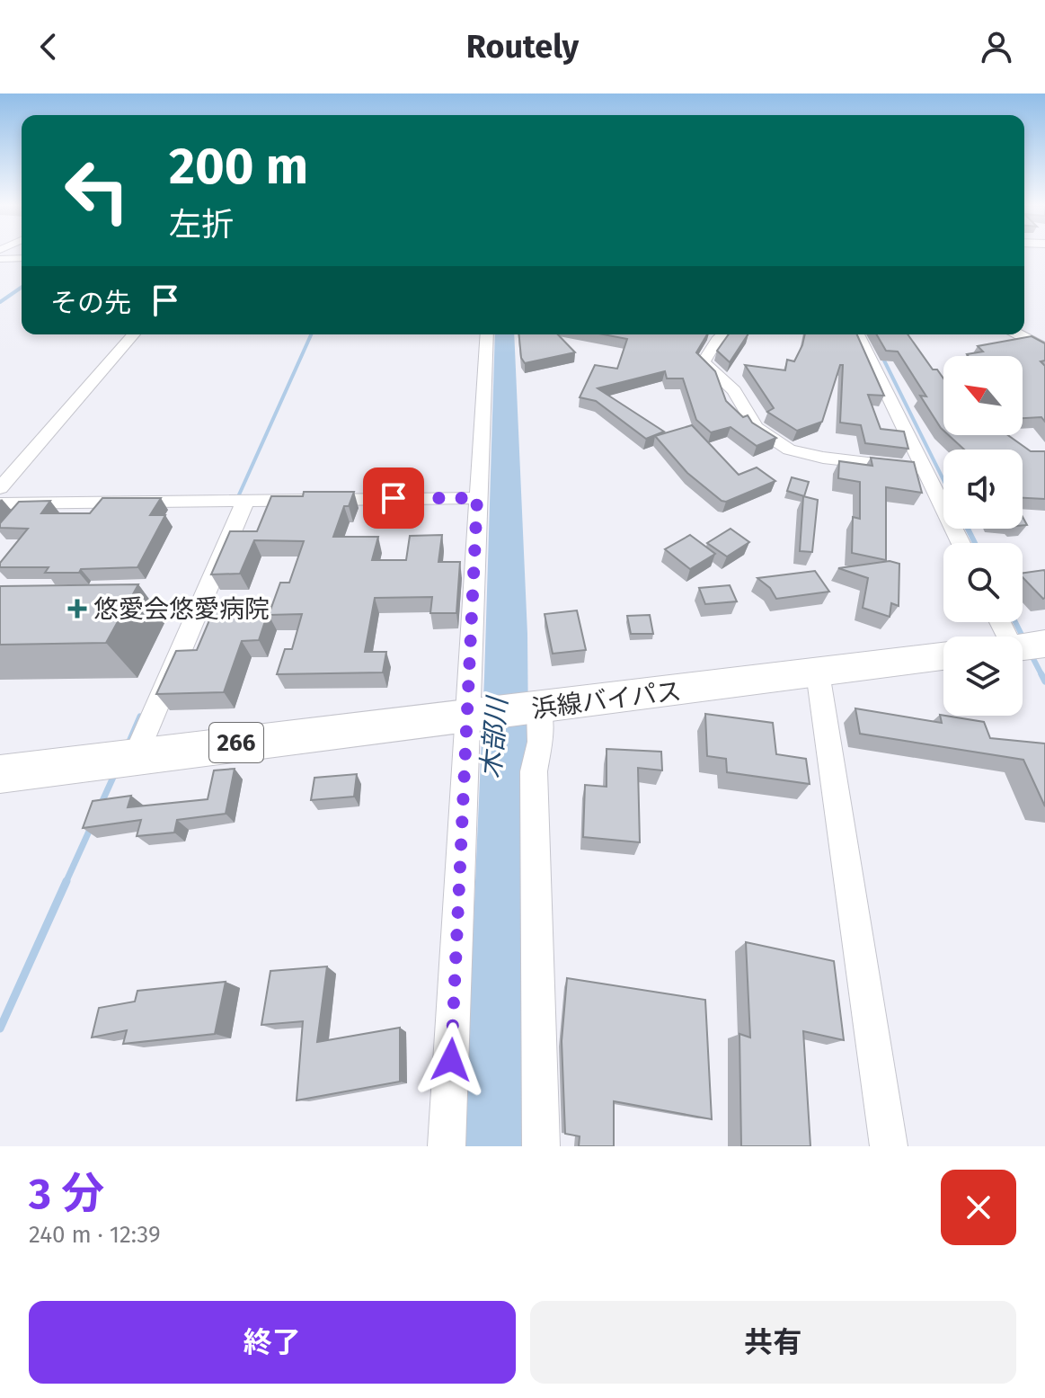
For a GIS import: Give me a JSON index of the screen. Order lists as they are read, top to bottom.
{
  "streets": {
    "highway": ["浜線バイパス", "266"]
  },
  "water": ["木部川"],
  "places": {
    "health": ["悠愛会悠愛病院"]
  },
  "north": "top left",
  "page": {
    "header": "Routely",
    "turn": ["200 m", "左折"],
    "then": "その先",
    "heading": ["3 分", "240 m · 12:39"],
    "buttons": ["終了", "共有"]
  }
}
